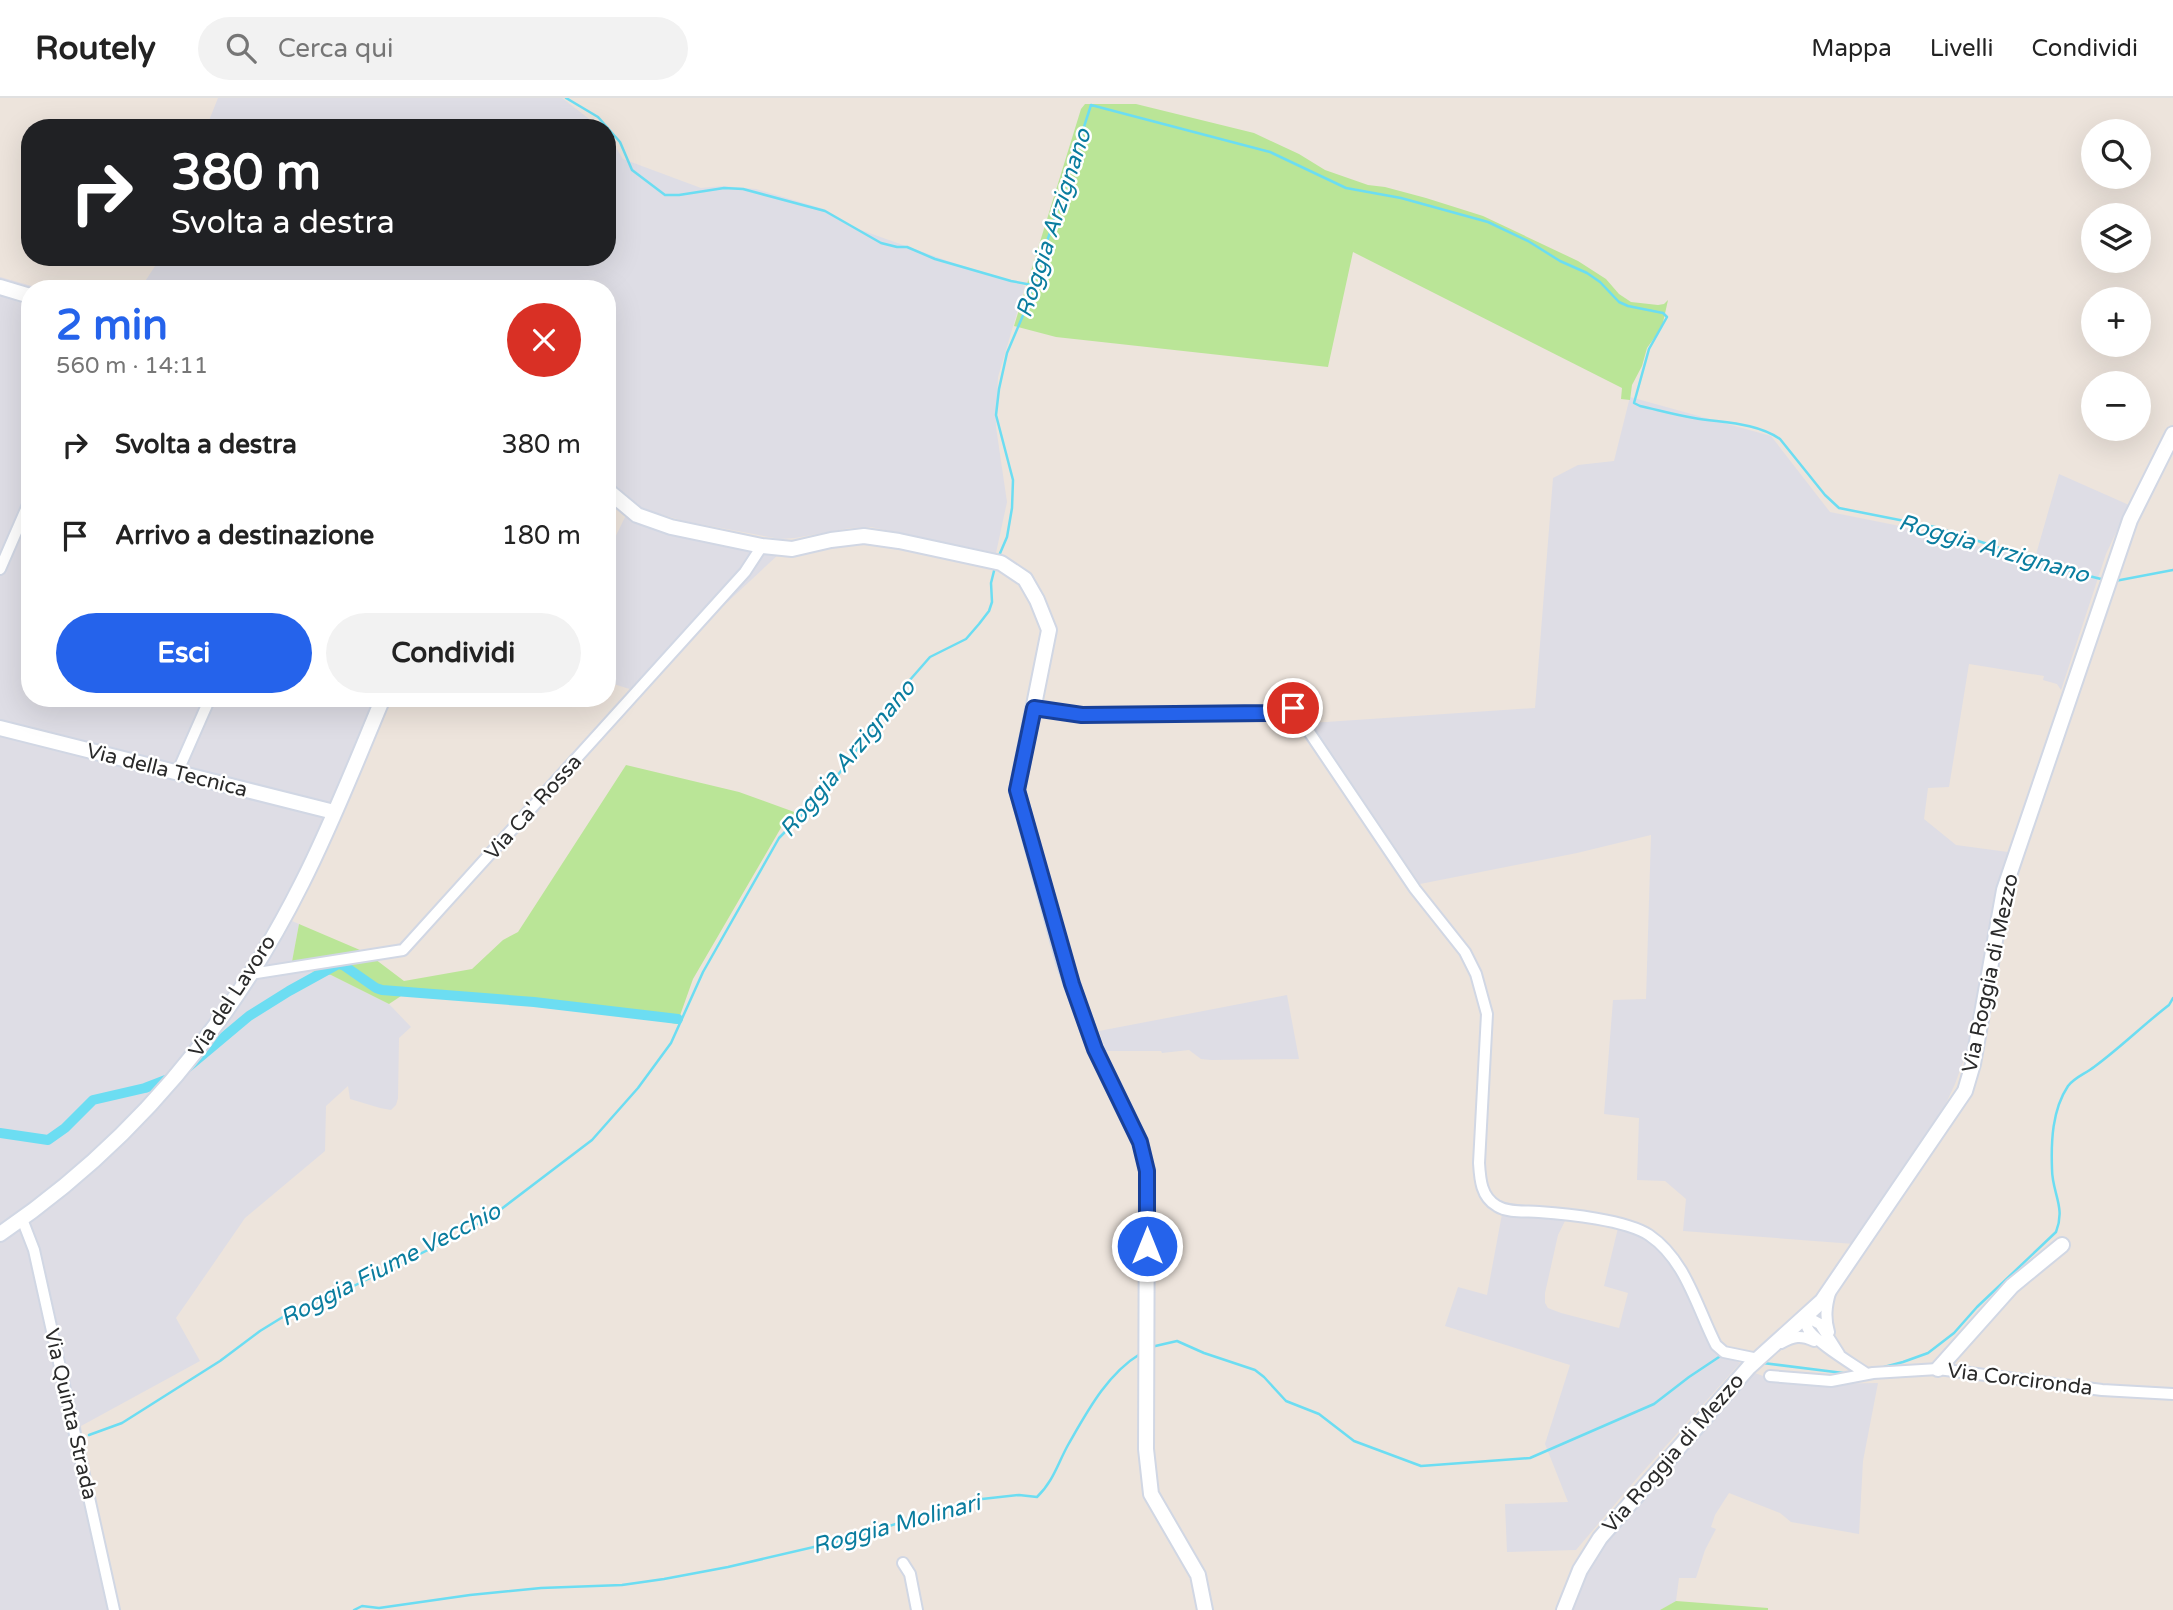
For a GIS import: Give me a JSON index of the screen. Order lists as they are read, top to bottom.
{
  "streets": {
    "street": [
      "Via della Tecnica",
      "Via Ca' Rossa",
      "Via Roggia di Mezzo",
      "Via del Lavoro",
      "Via Corcironda",
      "Via Quinta Strada"
    ]
  },
  "crossings": [
    ["Via della Tecnica", "Via del Lavoro"],
    ["Via Ca' Rossa", "Via del Lavoro"],
    ["Via del Lavoro", "Via Quinta Strada"]
  ],
  "water": ["Roggia Arzignano", "Roggia Fiume Vecchio", "Roggia Molinari"],
  "page": {
    "header": "Routely",
    "search": "Cerca qui",
    "nav": ["Mappa", "Livelli", "Condividi"],
    "map_buttons": ["+", "−"],
    "turn": ["380 m", "Svolta a destra"],
    "heading": ["2 min", "560 m · 14:11"],
    "list": [
      {
        "name": "Svolta a destra",
        "value": "380 m"
      },
      {
        "name": "Arrivo a destinazione",
        "value": "180 m"
      }
    ],
    "buttons": ["Esci", "Condividi"]
  }
}
